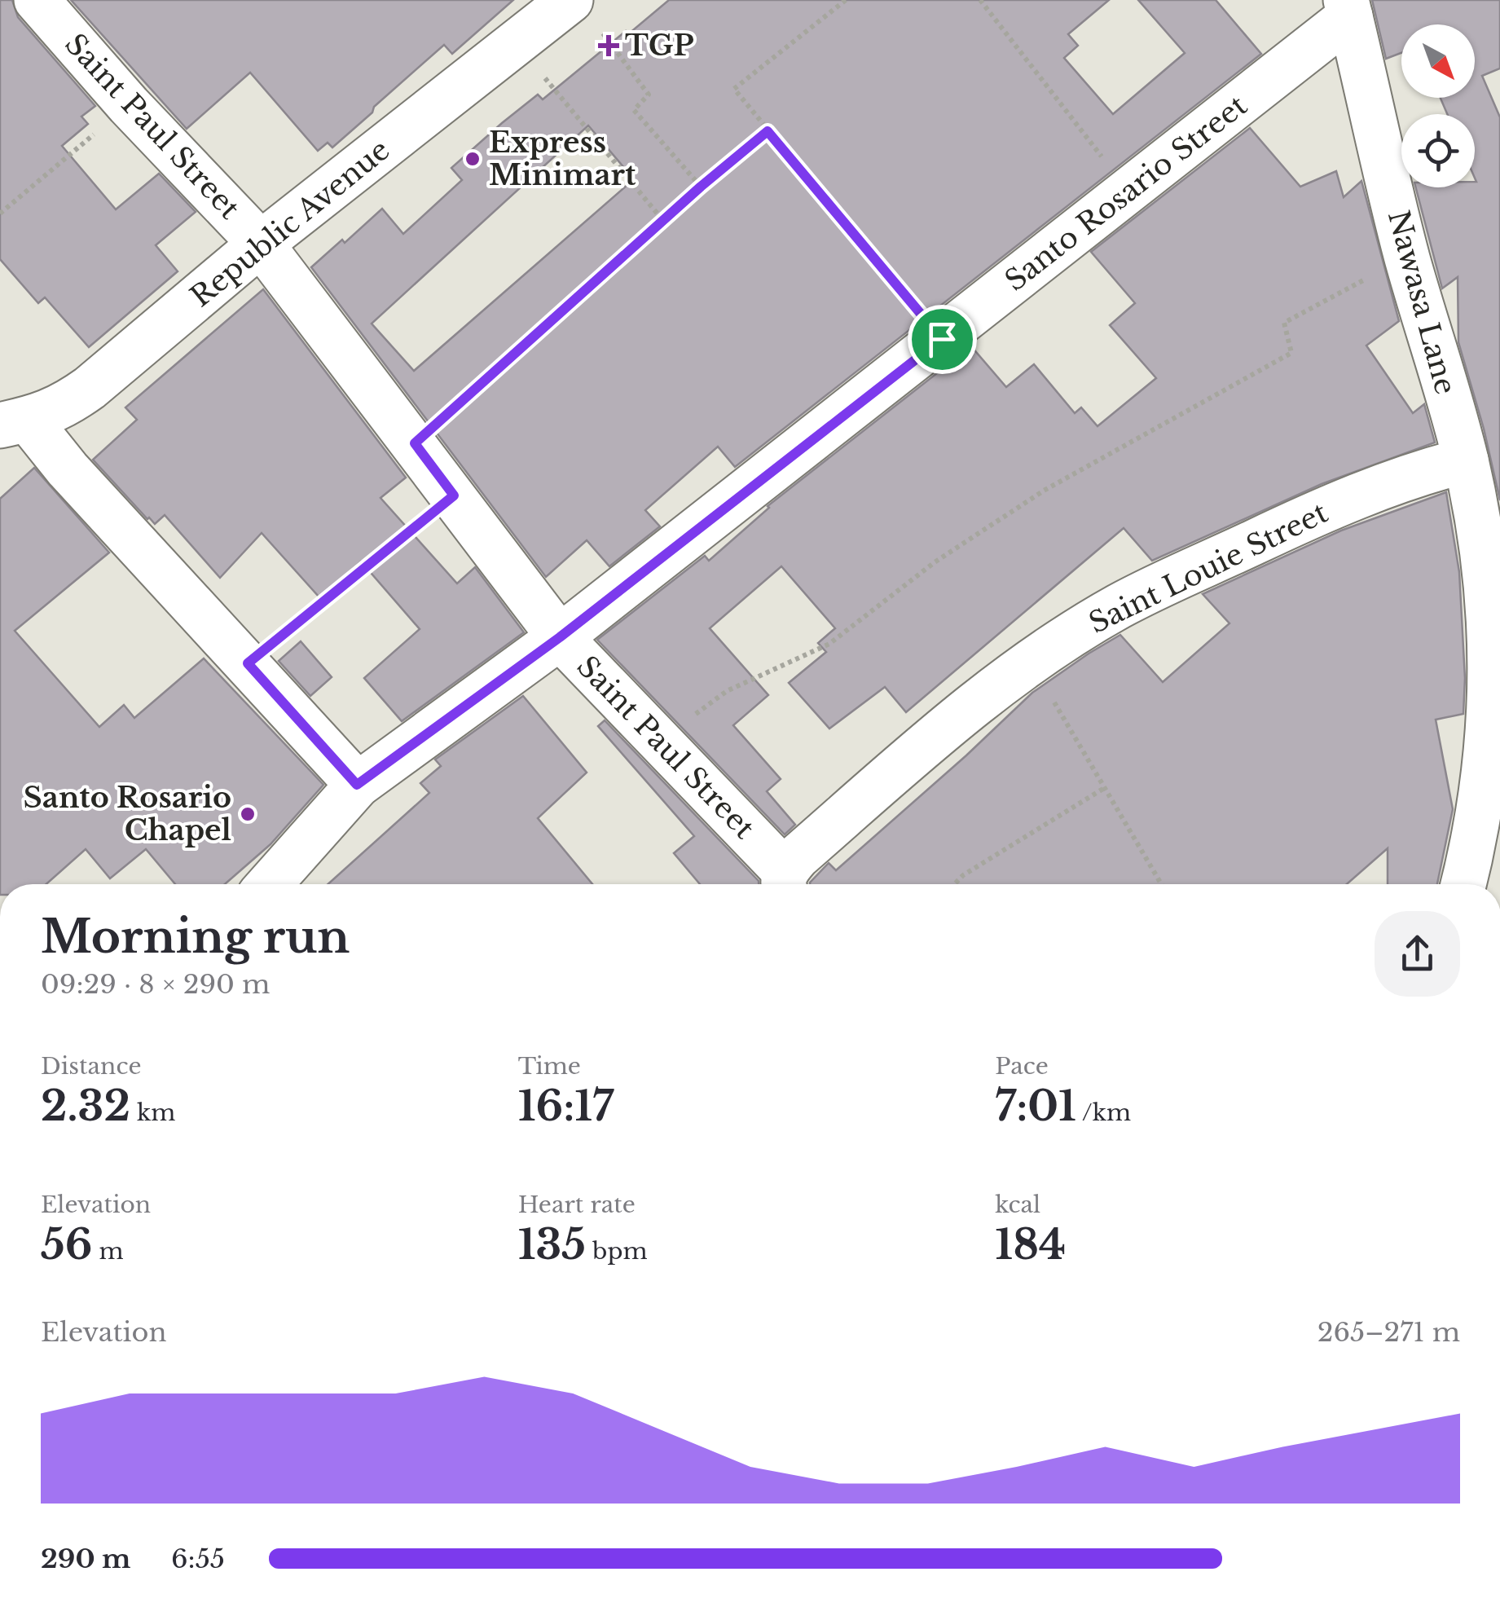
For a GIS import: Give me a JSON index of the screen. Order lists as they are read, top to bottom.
{
  "streets": {
    "street": [
      "Saint Paul Street",
      "Santo Rosario Street",
      "Republic Avenue",
      "Nawasa Lane",
      "Saint Louie Street"
    ]
  },
  "crossings": [
    ["Saint Paul Street", "Santo Rosario Street"],
    ["Saint Paul Street", "Republic Avenue"],
    ["Saint Paul Street", "Saint Louie Street"],
    ["Santo Rosario Street", "Nawasa Lane"],
    ["Nawasa Lane", "Saint Louie Street"]
  ],
  "places": {
    "health": ["TGP"],
    "other": ["Express Minimart", "Santo Rosario Chapel"]
  },
  "north": "bottom right",
  "page": {
    "heading": ["Morning run", "09:29 · 8 × 290 m"],
    "stats": [
      ["Distance", "2.32 km"],
      ["Time", "16:17"],
      ["Pace", "7:01 /km"],
      ["Elevation", "56 m"],
      ["Heart rate", "135 bpm"],
      ["kcal", "184"]
    ],
    "chart": ["Elevation", "265–271 m"],
    "list": [
      {
        "name": "290 m",
        "note": "6:55"
      }
    ]
  }
}
